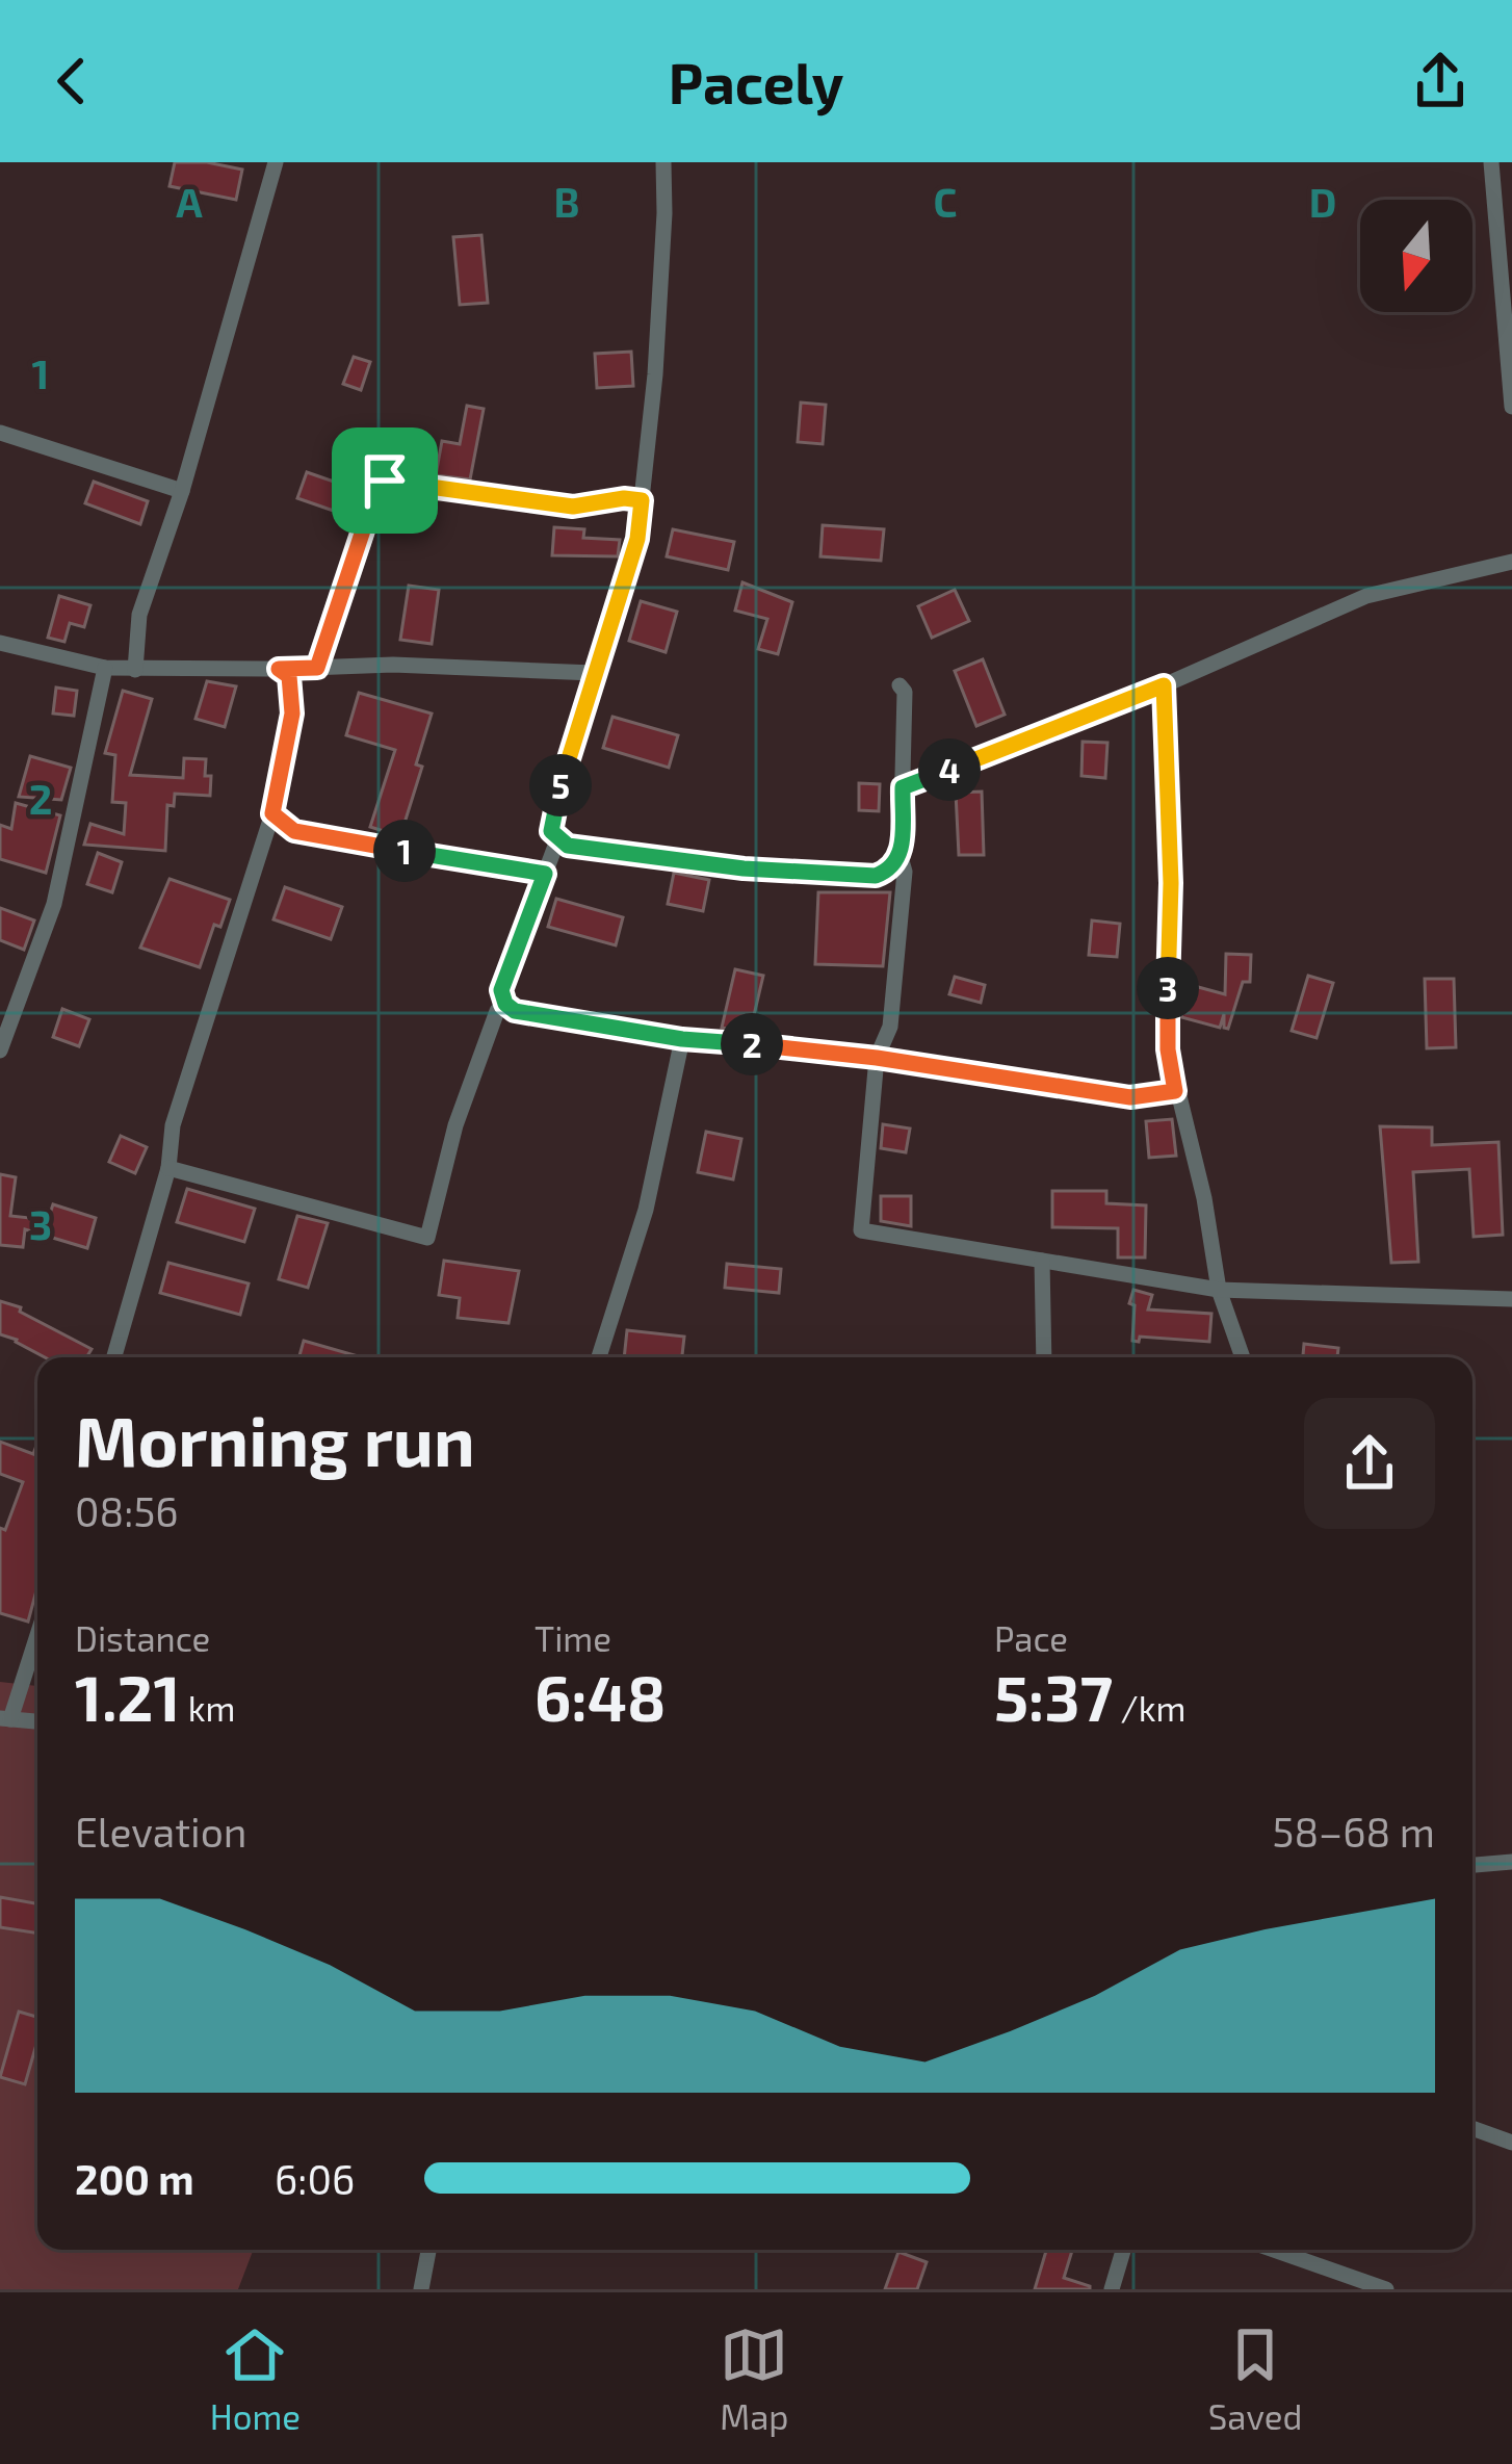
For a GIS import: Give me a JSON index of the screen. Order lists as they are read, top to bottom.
{
  "north": "bottom",
  "page": {
    "header": "Pacely",
    "pins": [
      "4",
      "5",
      "1",
      "3",
      "2"
    ],
    "heading": ["Morning run", "08:56"],
    "stats": [
      ["Distance", "1.21 km"],
      ["Time", "6:48"],
      ["Pace", "5:37 /km"]
    ],
    "chart": ["Elevation", "58–68 m"],
    "list": [
      {
        "name": "200 m",
        "note": "6:06"
      }
    ],
    "tabs": ["Home", "Map", "Saved"]
  },
  "grid": {
    "columns": [
      "A",
      "B",
      "C",
      "D"
    ],
    "rows": ["1", "2", "3"]
  }
}
